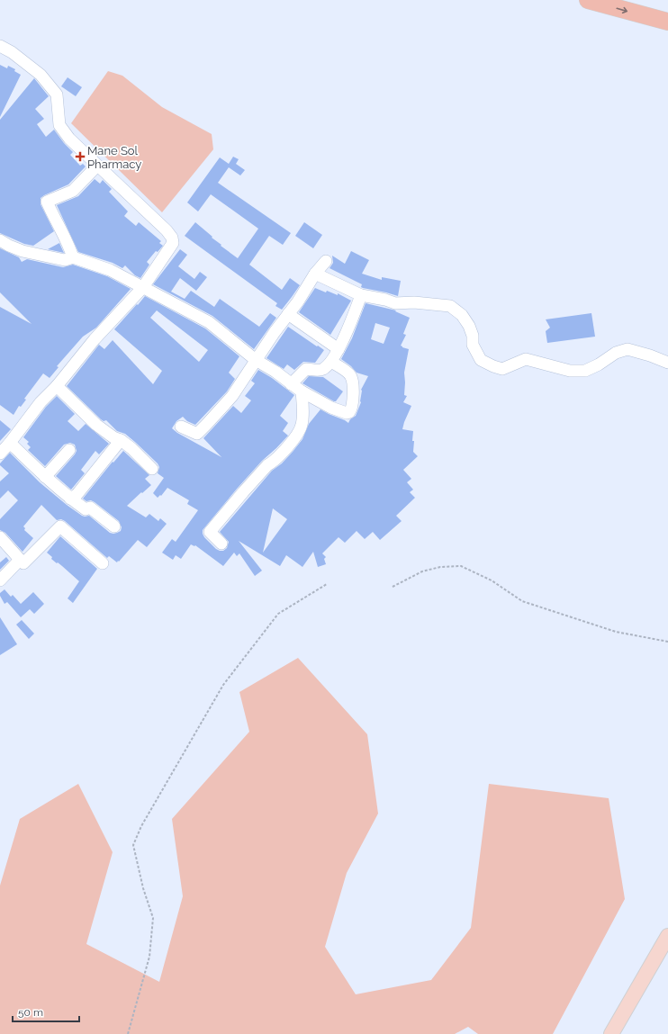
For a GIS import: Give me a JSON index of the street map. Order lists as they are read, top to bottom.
{
  "places": {
    "health": ["Mane Sol Pharmacy"]
  },
  "scale_bar": "50 m"
}
